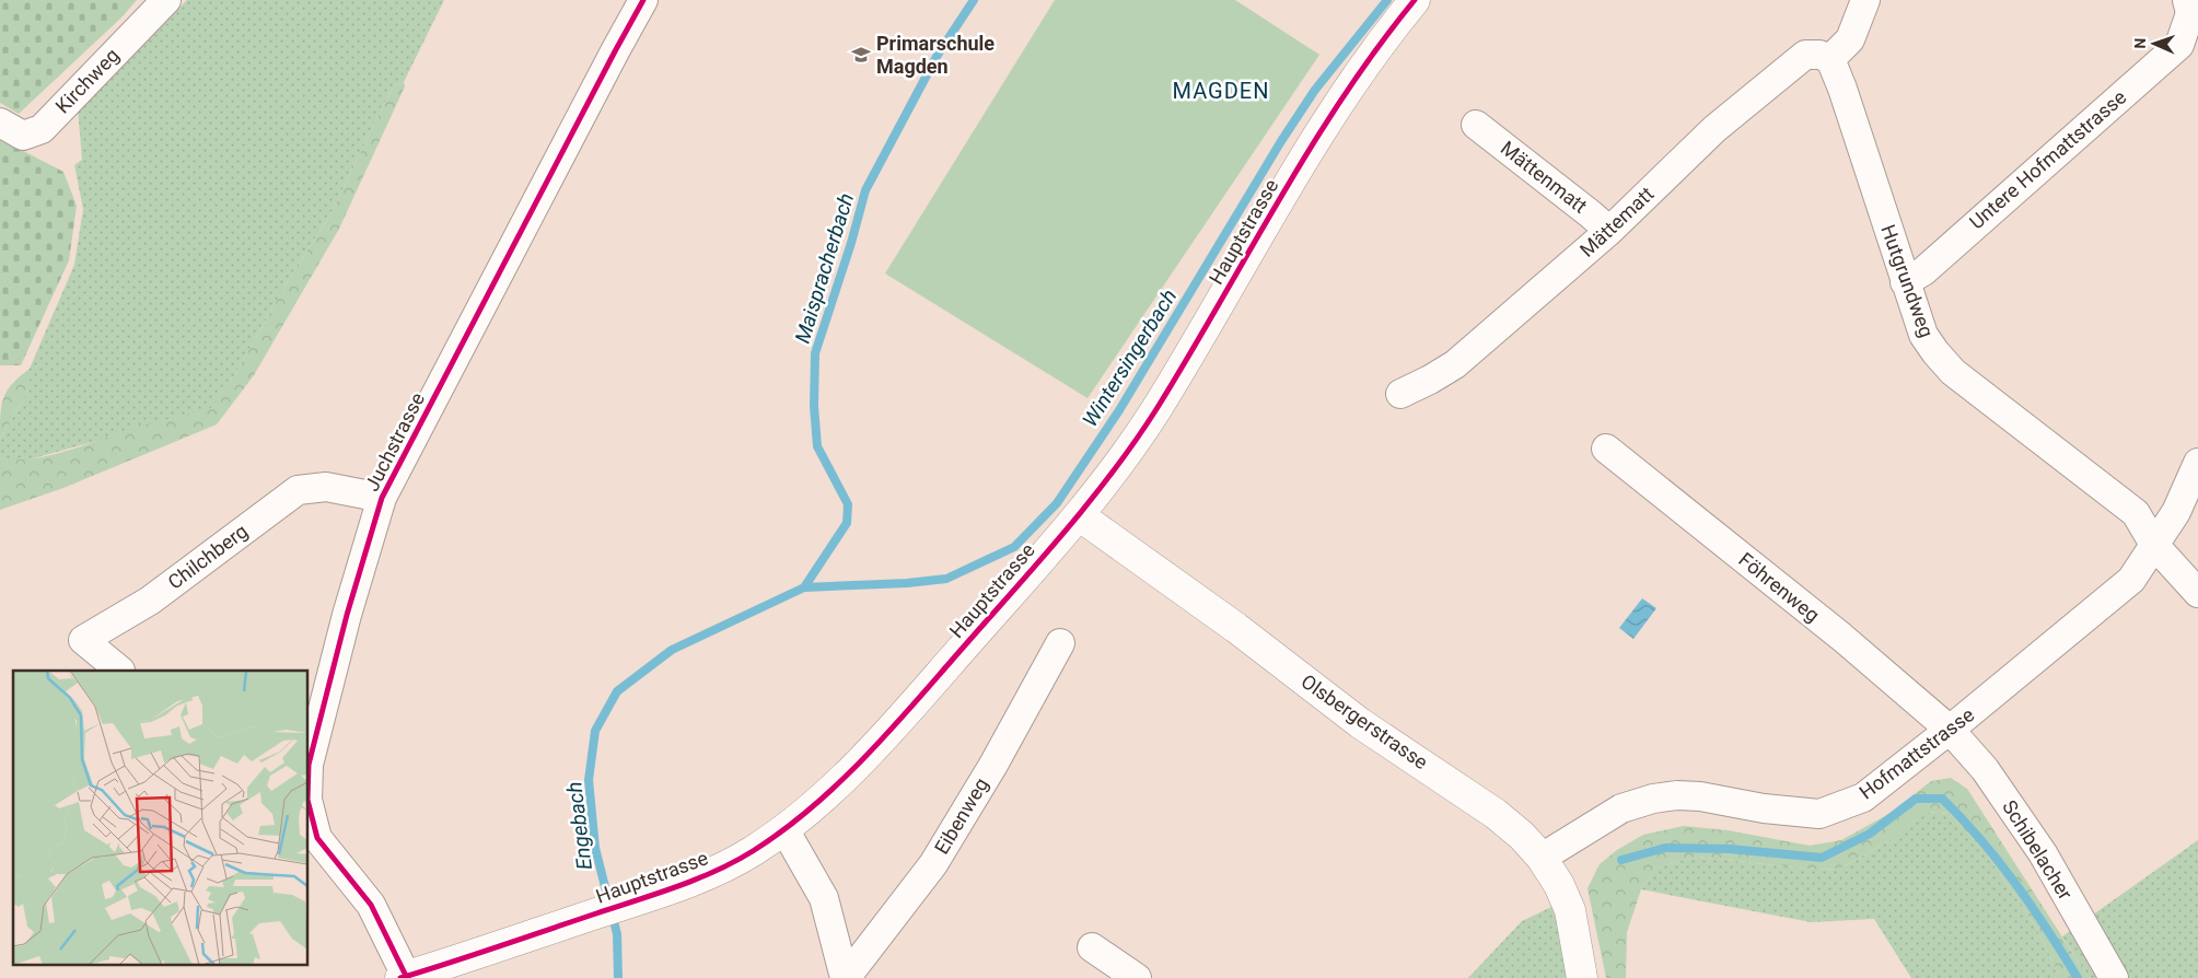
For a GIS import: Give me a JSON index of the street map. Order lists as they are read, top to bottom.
{
  "streets": {
    "main road": ["Hauptstrasse", "Olsbergerstrasse"],
    "street": [
      "Kirchweg",
      "Untere Hofmattstrasse",
      "Mättenmatt",
      "Mättematt",
      "Hutgrundweg",
      "Juchstrasse",
      "Chilchberg",
      "Föhrenweg",
      "Hofmattstrasse",
      "Eibenweg",
      "Schibelacher"
    ]
  },
  "crossings": [
    ["Untere Hofmattstrasse", "Hutgrundweg"],
    ["Mättenmatt", "Mättematt"],
    ["Mättematt", "Hutgrundweg"],
    ["Hauptstrasse", "Juchstrasse"],
    ["Hauptstrasse", "Olsbergerstrasse"],
    ["Hutgrundweg", "Hofmattstrasse"],
    ["Juchstrasse", "Chilchberg"],
    ["Föhrenweg", "Hofmattstrasse"],
    ["Föhrenweg", "Schibelacher"],
    ["Olsbergerstrasse", "Hofmattstrasse"],
    ["Hofmattstrasse", "Schibelacher"]
  ],
  "districts": ["MAGDEN"],
  "water": ["Maispracherbach", "Wintersingerbach", "Engebach"],
  "places": {
    "school or university": ["Primarschule Magden"]
  },
  "north": "left"
}
